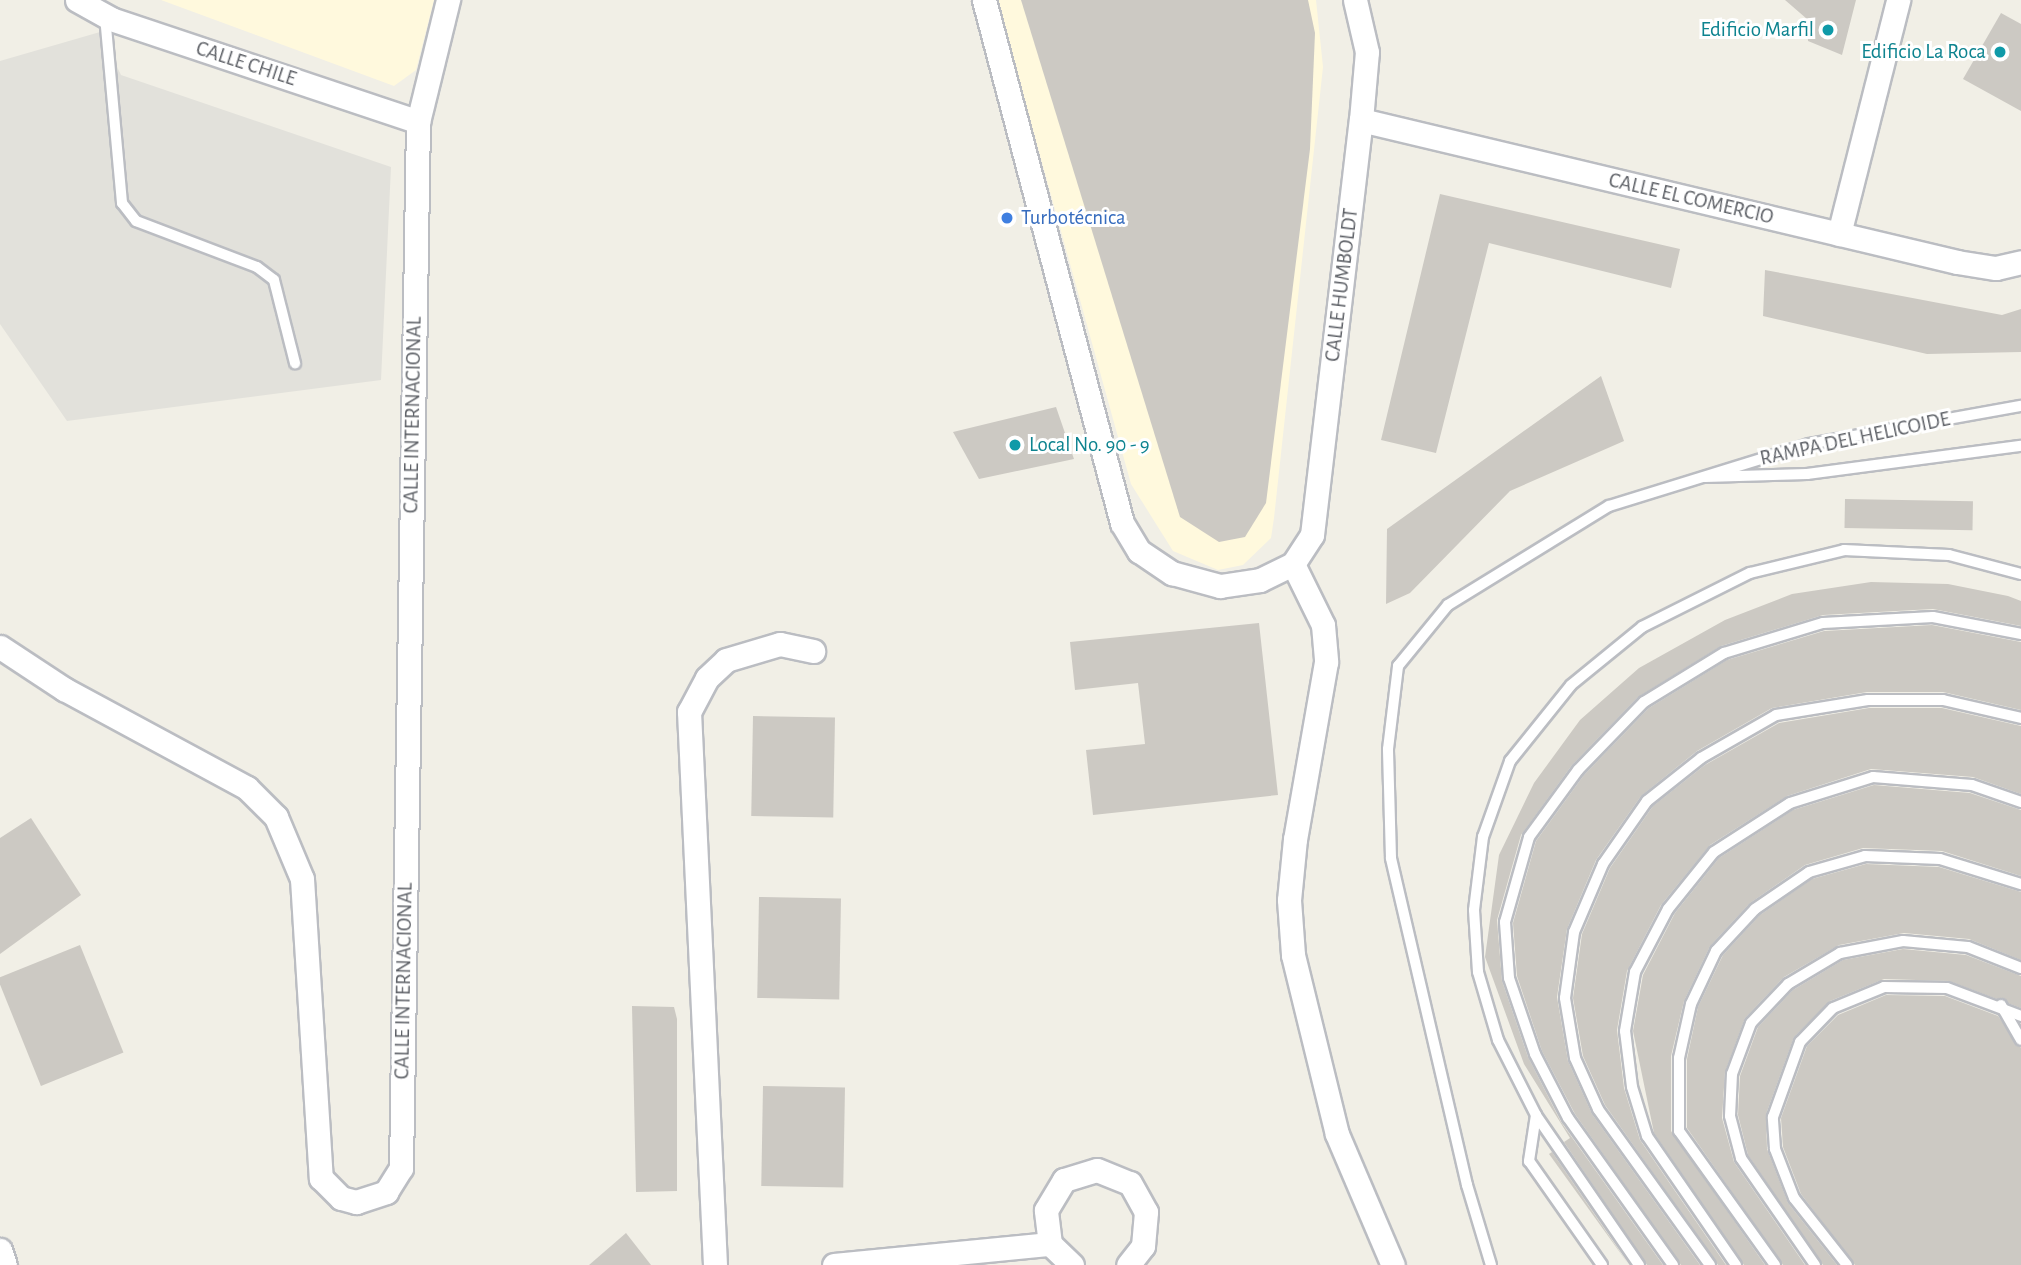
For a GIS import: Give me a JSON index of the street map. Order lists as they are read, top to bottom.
{
  "streets": {
    "street": [
      "CALLE CHILE",
      "CALLE EL COMERCIO",
      "CALLE HUMBOLDT",
      "CALLE INTERNACIONAL"
    ],
    "lane": ["RAMPA DEL HELICOIDE"]
  },
  "crossings": [
    ["CALLE CHILE", "CALLE INTERNACIONAL"],
    ["CALLE EL COMERCIO", "CALLE HUMBOLDT"]
  ],
  "places": [
    "Edificio Marfil",
    "Edificio La Roca",
    "Turbotécnica",
    "Local No. 90 - 9"
  ]
}
